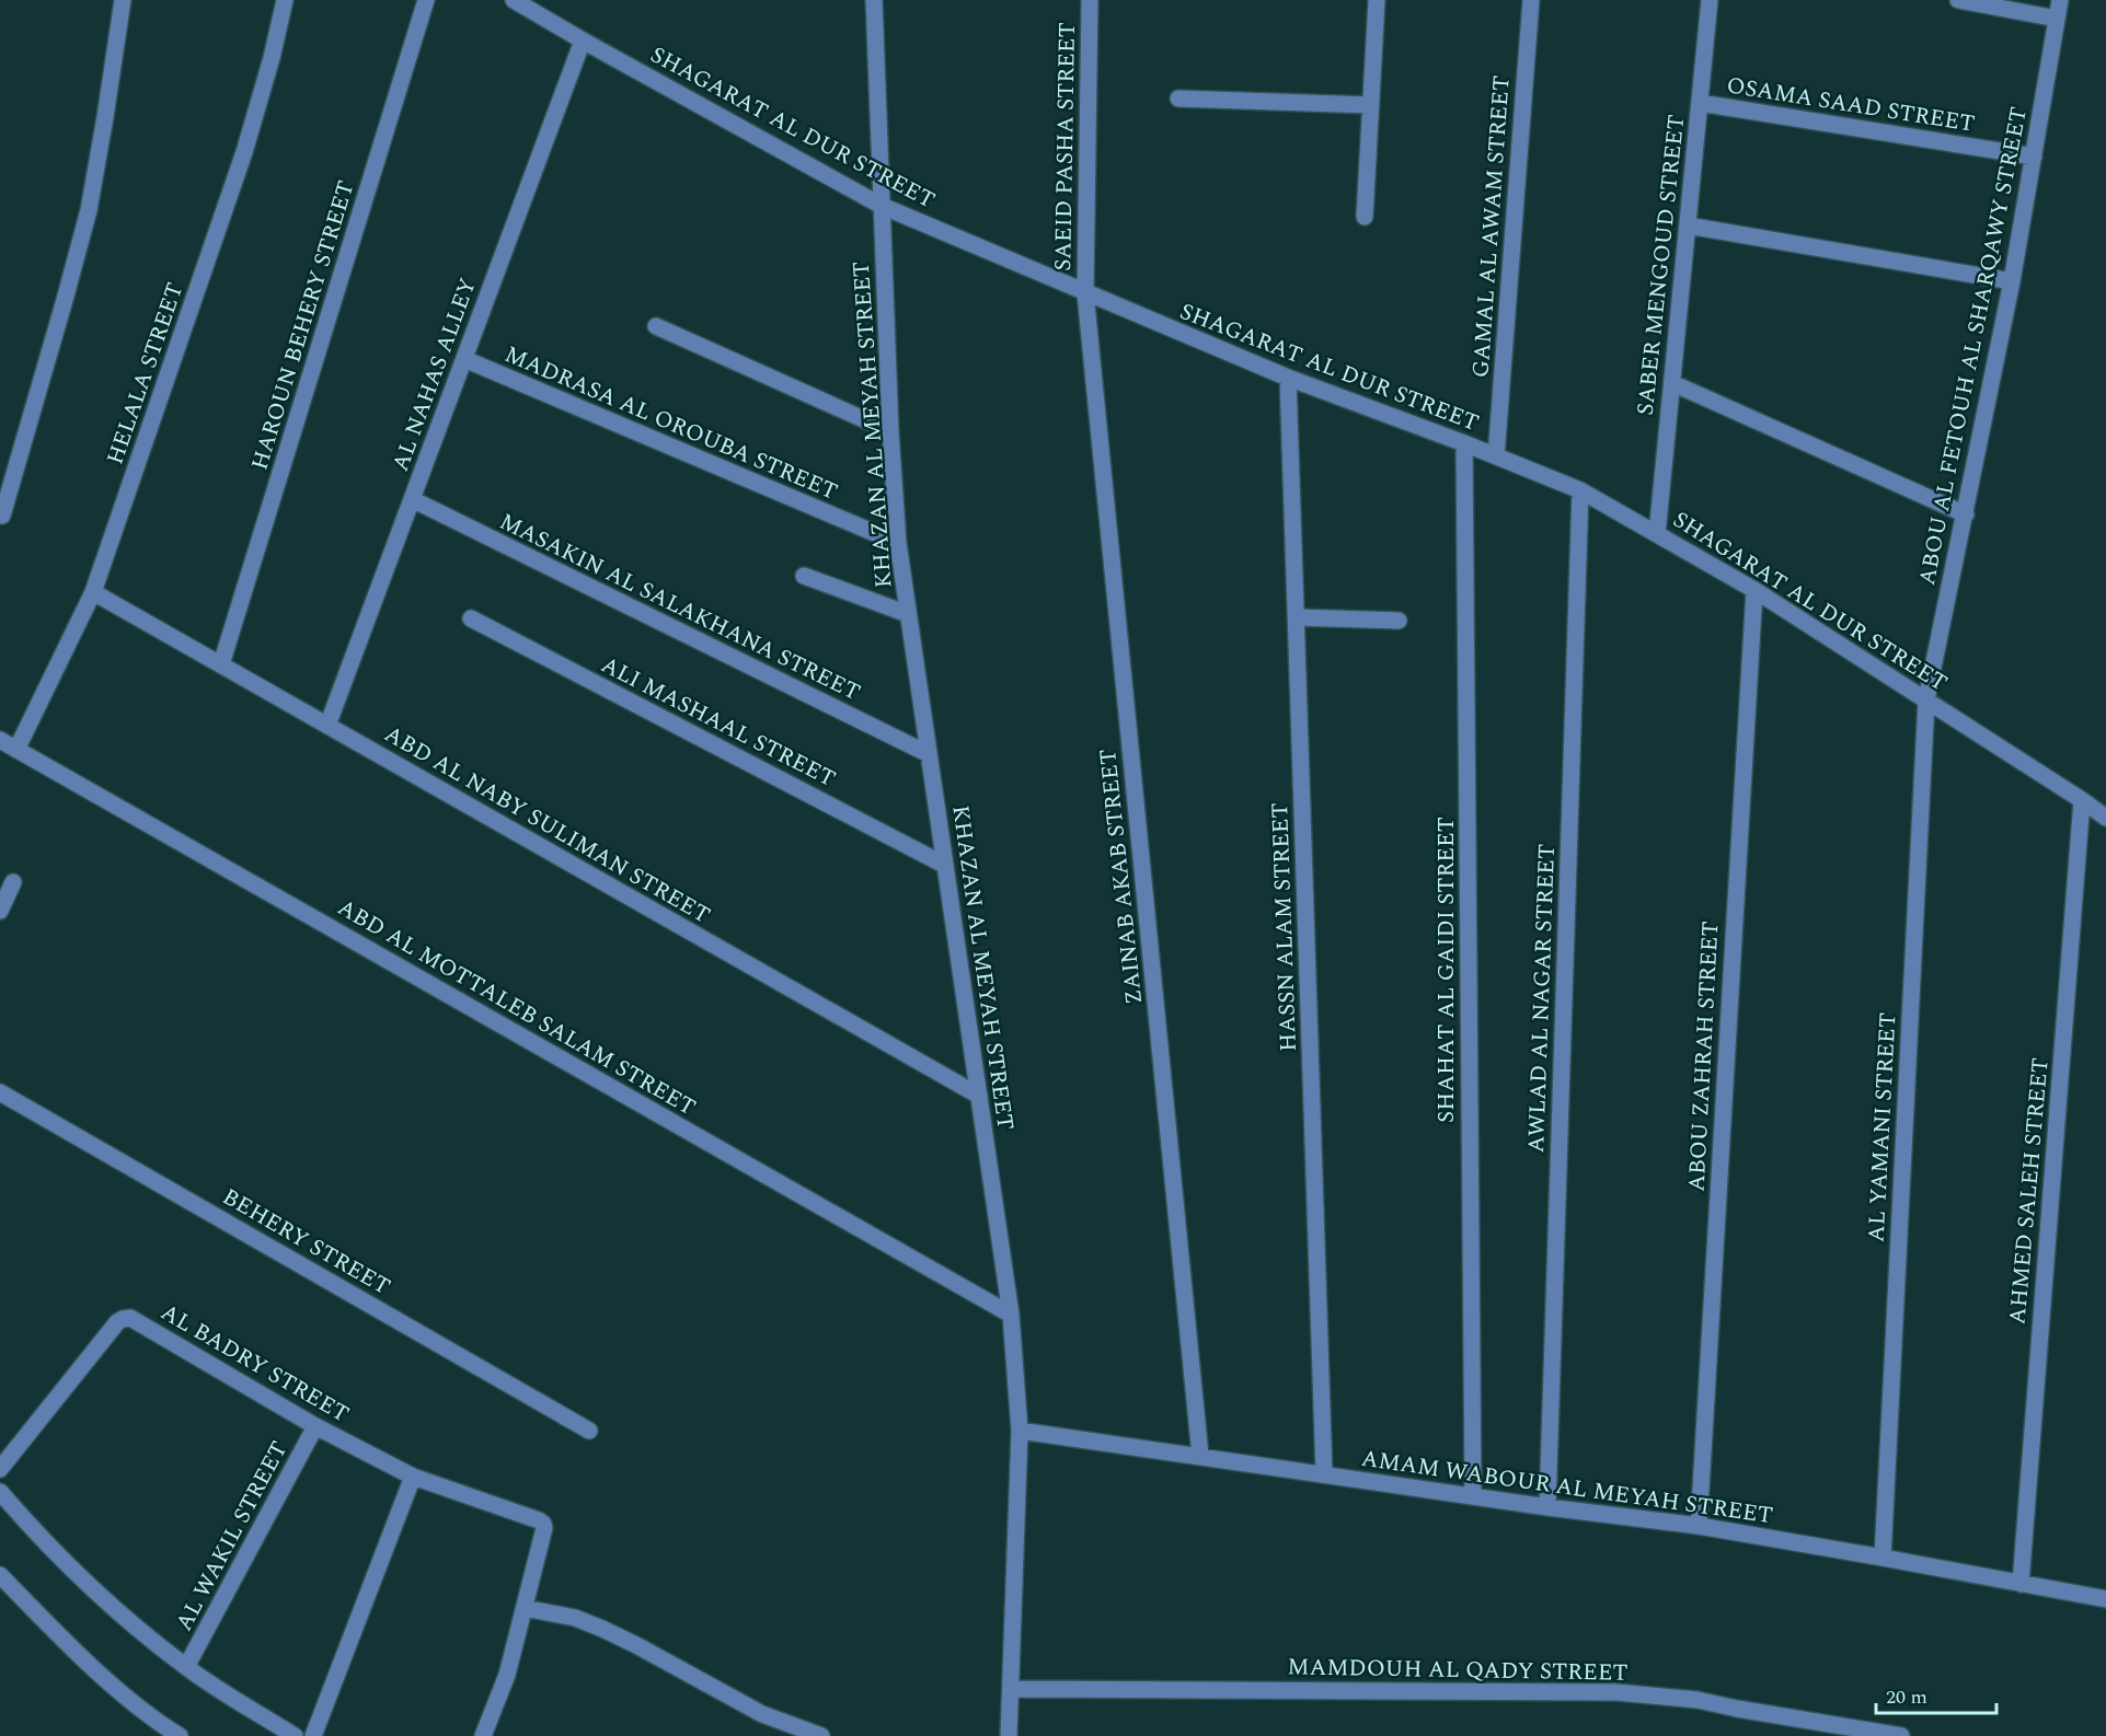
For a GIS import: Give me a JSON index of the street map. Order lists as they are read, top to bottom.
{
  "streets": {
    "street": [
      "OSAMA SAAD STREET",
      "SHAGARAT AL DUR STREET",
      "SAEID PASHA STREET",
      "GAMAL AL AWAM STREET",
      "SABER MENGOUD STREET",
      "HAROUN BEHERY STREET",
      "ABOU AL FETOUH AL SHARQAWY STREET",
      "HELALA STREET",
      "AL NAHAS ALLEY",
      "MADRASA AL OROUBA STREET",
      "KHAZAN AL MEYAH STREET",
      "MASAKIN AL SALAKHANA STREET",
      "ALI MASHAAL STREET",
      "ABD AL NABY SULIMAN STREET",
      "ZAINAB AKAB STREET",
      "HASSN ALAM STREET",
      "SHAHAT AL GAIDI STREET",
      "AWLAD AL NAGAR STREET",
      "ABD AL MOTTALEB SALAM STREET",
      "ABOU ZAHRAH STREET",
      "AL YAMANI STREET",
      "AHMED SALEH STREET",
      "BEHERY STREET",
      "AL BADRY STREET",
      "AMAM WABOUR AL MEYAH STREET",
      "AL WAKIL STREET",
      "MAMDOUH AL QADY STREET"
    ]
  },
  "crossings": [
    ["OSAMA SAAD STREET", "SABER MENGOUD STREET"],
    ["OSAMA SAAD STREET", "ABOU AL FETOUH AL SHARQAWY STREET"],
    ["SHAGARAT AL DUR STREET", "SAEID PASHA STREET"],
    ["SHAGARAT AL DUR STREET", "GAMAL AL AWAM STREET"],
    ["SHAGARAT AL DUR STREET", "SABER MENGOUD STREET"],
    ["SHAGARAT AL DUR STREET", "ABOU AL FETOUH AL SHARQAWY STREET"],
    ["SHAGARAT AL DUR STREET", "AL NAHAS ALLEY"],
    ["SHAGARAT AL DUR STREET", "KHAZAN AL MEYAH STREET"],
    ["SHAGARAT AL DUR STREET", "ZAINAB AKAB STREET"],
    ["SHAGARAT AL DUR STREET", "HASSN ALAM STREET"],
    ["SHAGARAT AL DUR STREET", "SHAHAT AL GAIDI STREET"],
    ["SHAGARAT AL DUR STREET", "AWLAD AL NAGAR STREET"],
    ["SHAGARAT AL DUR STREET", "ABOU ZAHRAH STREET"],
    ["SHAGARAT AL DUR STREET", "AL YAMANI STREET"],
    ["SHAGARAT AL DUR STREET", "AHMED SALEH STREET"],
    ["SAEID PASHA STREET", "ZAINAB AKAB STREET"],
    ["HAROUN BEHERY STREET", "ABD AL NABY SULIMAN STREET"],
    ["ABOU AL FETOUH AL SHARQAWY STREET", "AL YAMANI STREET"],
    ["HELALA STREET", "ABD AL NABY SULIMAN STREET"],
    ["HELALA STREET", "ABD AL MOTTALEB SALAM STREET"],
    ["AL NAHAS ALLEY", "MADRASA AL OROUBA STREET"],
    ["AL NAHAS ALLEY", "MASAKIN AL SALAKHANA STREET"],
    ["AL NAHAS ALLEY", "ABD AL NABY SULIMAN STREET"],
    ["MADRASA AL OROUBA STREET", "KHAZAN AL MEYAH STREET"],
    ["KHAZAN AL MEYAH STREET", "MASAKIN AL SALAKHANA STREET"],
    ["KHAZAN AL MEYAH STREET", "ALI MASHAAL STREET"],
    ["KHAZAN AL MEYAH STREET", "ABD AL NABY SULIMAN STREET"],
    ["KHAZAN AL MEYAH STREET", "ABD AL MOTTALEB SALAM STREET"],
    ["KHAZAN AL MEYAH STREET", "AMAM WABOUR AL MEYAH STREET"],
    ["KHAZAN AL MEYAH STREET", "MAMDOUH AL QADY STREET"],
    ["ZAINAB AKAB STREET", "AMAM WABOUR AL MEYAH STREET"],
    ["HASSN ALAM STREET", "AMAM WABOUR AL MEYAH STREET"],
    ["SHAHAT AL GAIDI STREET", "AMAM WABOUR AL MEYAH STREET"],
    ["AWLAD AL NAGAR STREET", "AMAM WABOUR AL MEYAH STREET"],
    ["ABOU ZAHRAH STREET", "AMAM WABOUR AL MEYAH STREET"],
    ["AL YAMANI STREET", "AMAM WABOUR AL MEYAH STREET"],
    ["AHMED SALEH STREET", "AMAM WABOUR AL MEYAH STREET"],
    ["AL BADRY STREET", "AL WAKIL STREET"]
  ],
  "scale_bar": "20 m"
}
